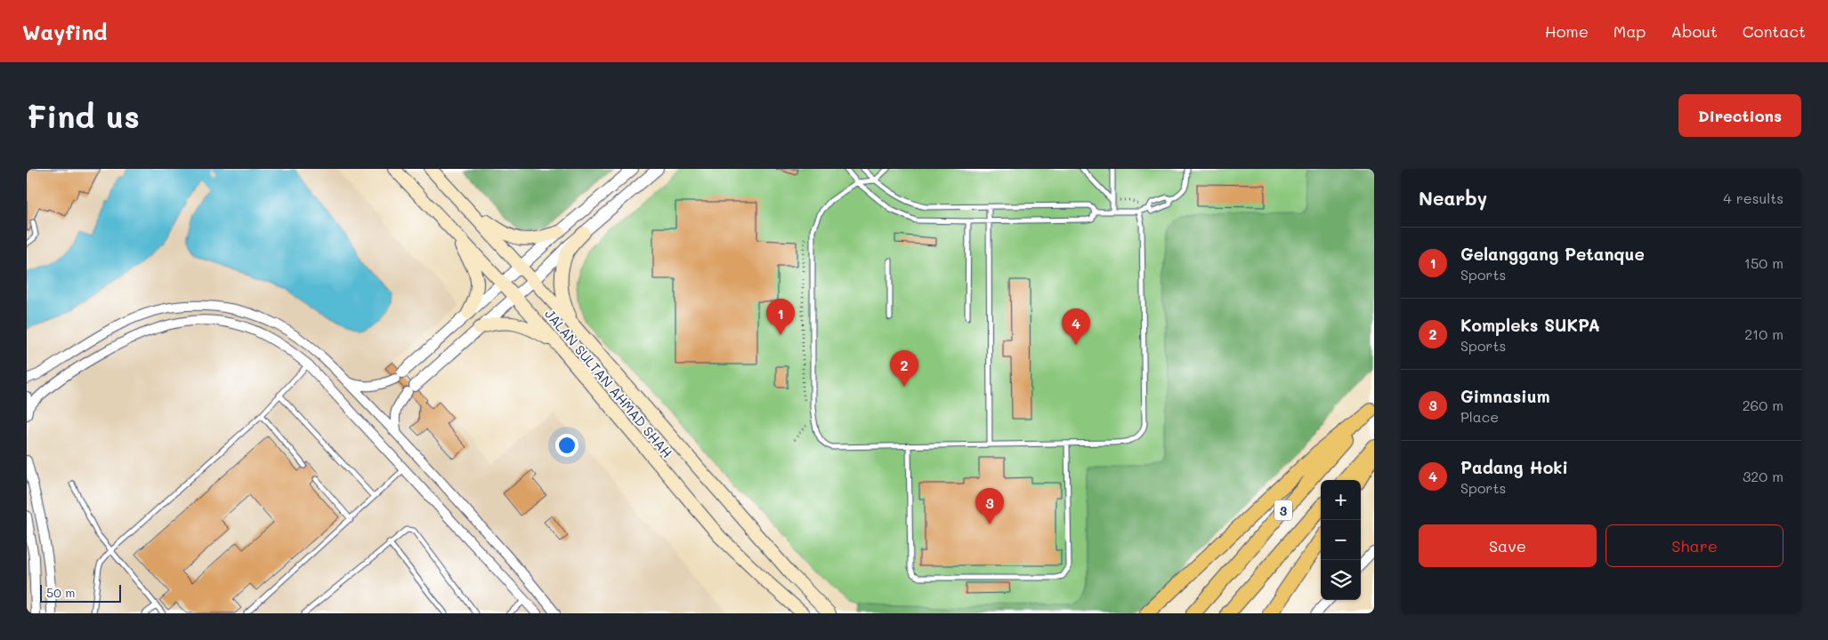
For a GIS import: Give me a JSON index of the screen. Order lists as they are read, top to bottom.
{
  "streets": {
    "highway": ["3"],
    "main road": ["JALAN SULTAN AHMAD SHAH"]
  },
  "scale_bar": "50 m",
  "page": {
    "header": "Wayfind",
    "nav": [
      "Home",
      "Map",
      "About",
      "Contact"
    ],
    "buttons": [
      "Directions",
      ["Save", "Share"]
    ],
    "title": "Find us",
    "heading": ["Nearby", "4 results"],
    "list": [
      {
        "mark": "1",
        "name": "Gelanggang Petanque",
        "note": "Sports",
        "value": "150 m"
      },
      {
        "mark": "2",
        "name": "Kompleks SUKPA",
        "note": "Sports",
        "value": "210 m"
      },
      {
        "mark": "3",
        "name": "Gimnasium",
        "note": "Place",
        "value": "260 m"
      },
      {
        "mark": "4",
        "name": "Padang Hoki",
        "note": "Sports",
        "value": "320 m"
      }
    ],
    "pins": [
      "1",
      "4",
      "2",
      "3"
    ],
    "map_buttons": ["+", "−"],
    "scale": "50 m"
  }
}
